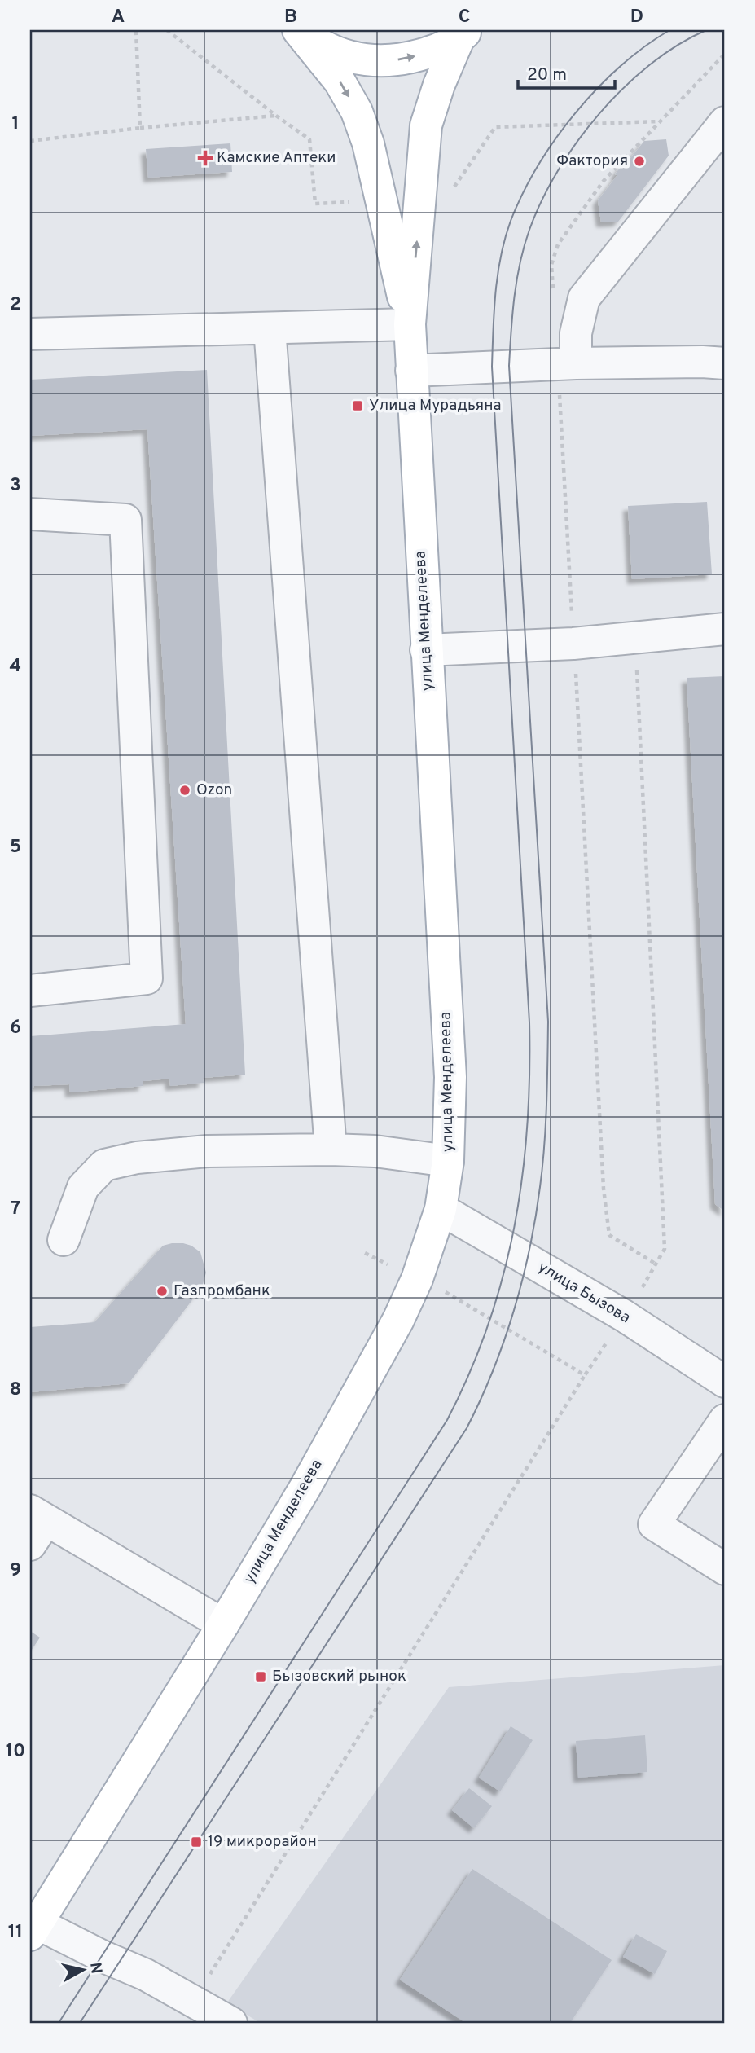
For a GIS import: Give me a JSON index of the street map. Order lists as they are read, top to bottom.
{
  "streets": {
    "main road": ["улица Менделеева"],
    "street": ["улица Бызова"]
  },
  "crossings": [
    ["улица Менделеева", "улица Бызова"]
  ],
  "places": {
    "health": ["Камские Аптеки"],
    "other": ["Фактория", "Ozon", "Газпромбанк"],
    "transit": ["Улица Мурадьяна", "Бызовский рынок", "19 микрорайон"]
  },
  "scale_bar": "20 m",
  "north": "right",
  "grid": {
    "columns": [
      "A",
      "B",
      "C",
      "D"
    ],
    "rows": [
      "1",
      "2",
      "3",
      "4",
      "5",
      "6",
      "7",
      "8",
      "9",
      "10",
      "11"
    ]
  }
}
